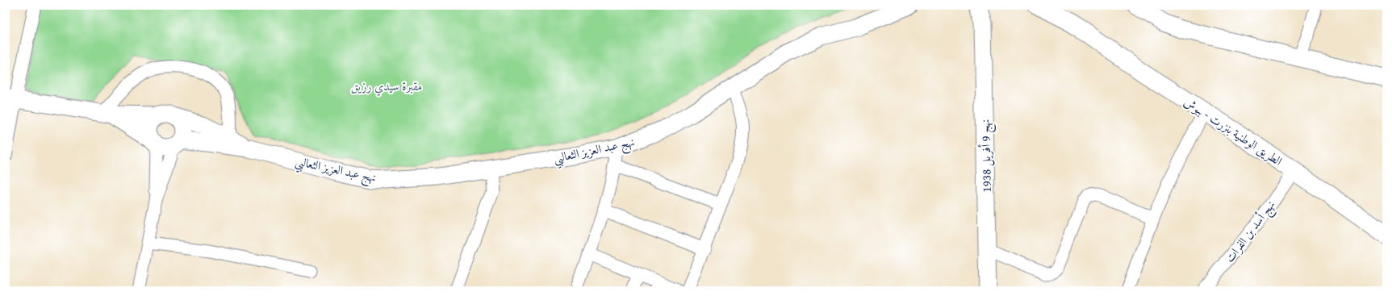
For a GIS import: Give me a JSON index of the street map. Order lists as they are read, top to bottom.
{
  "streets": {
    "main road": ["الطريق الوطنية بنزرت - ببوش"],
    "street": ["نهج عبد العزيز الثعالبي", "نهج 9 أفريل 1938", "نهج أسد بن الفرات"]
  },
  "crossings": [
    ["الطريق الوطنية بنزرت - ببوش", "نهج أسد بن الفرات"]
  ],
  "parks": ["مقبرة سيدي رزيق"]
}
